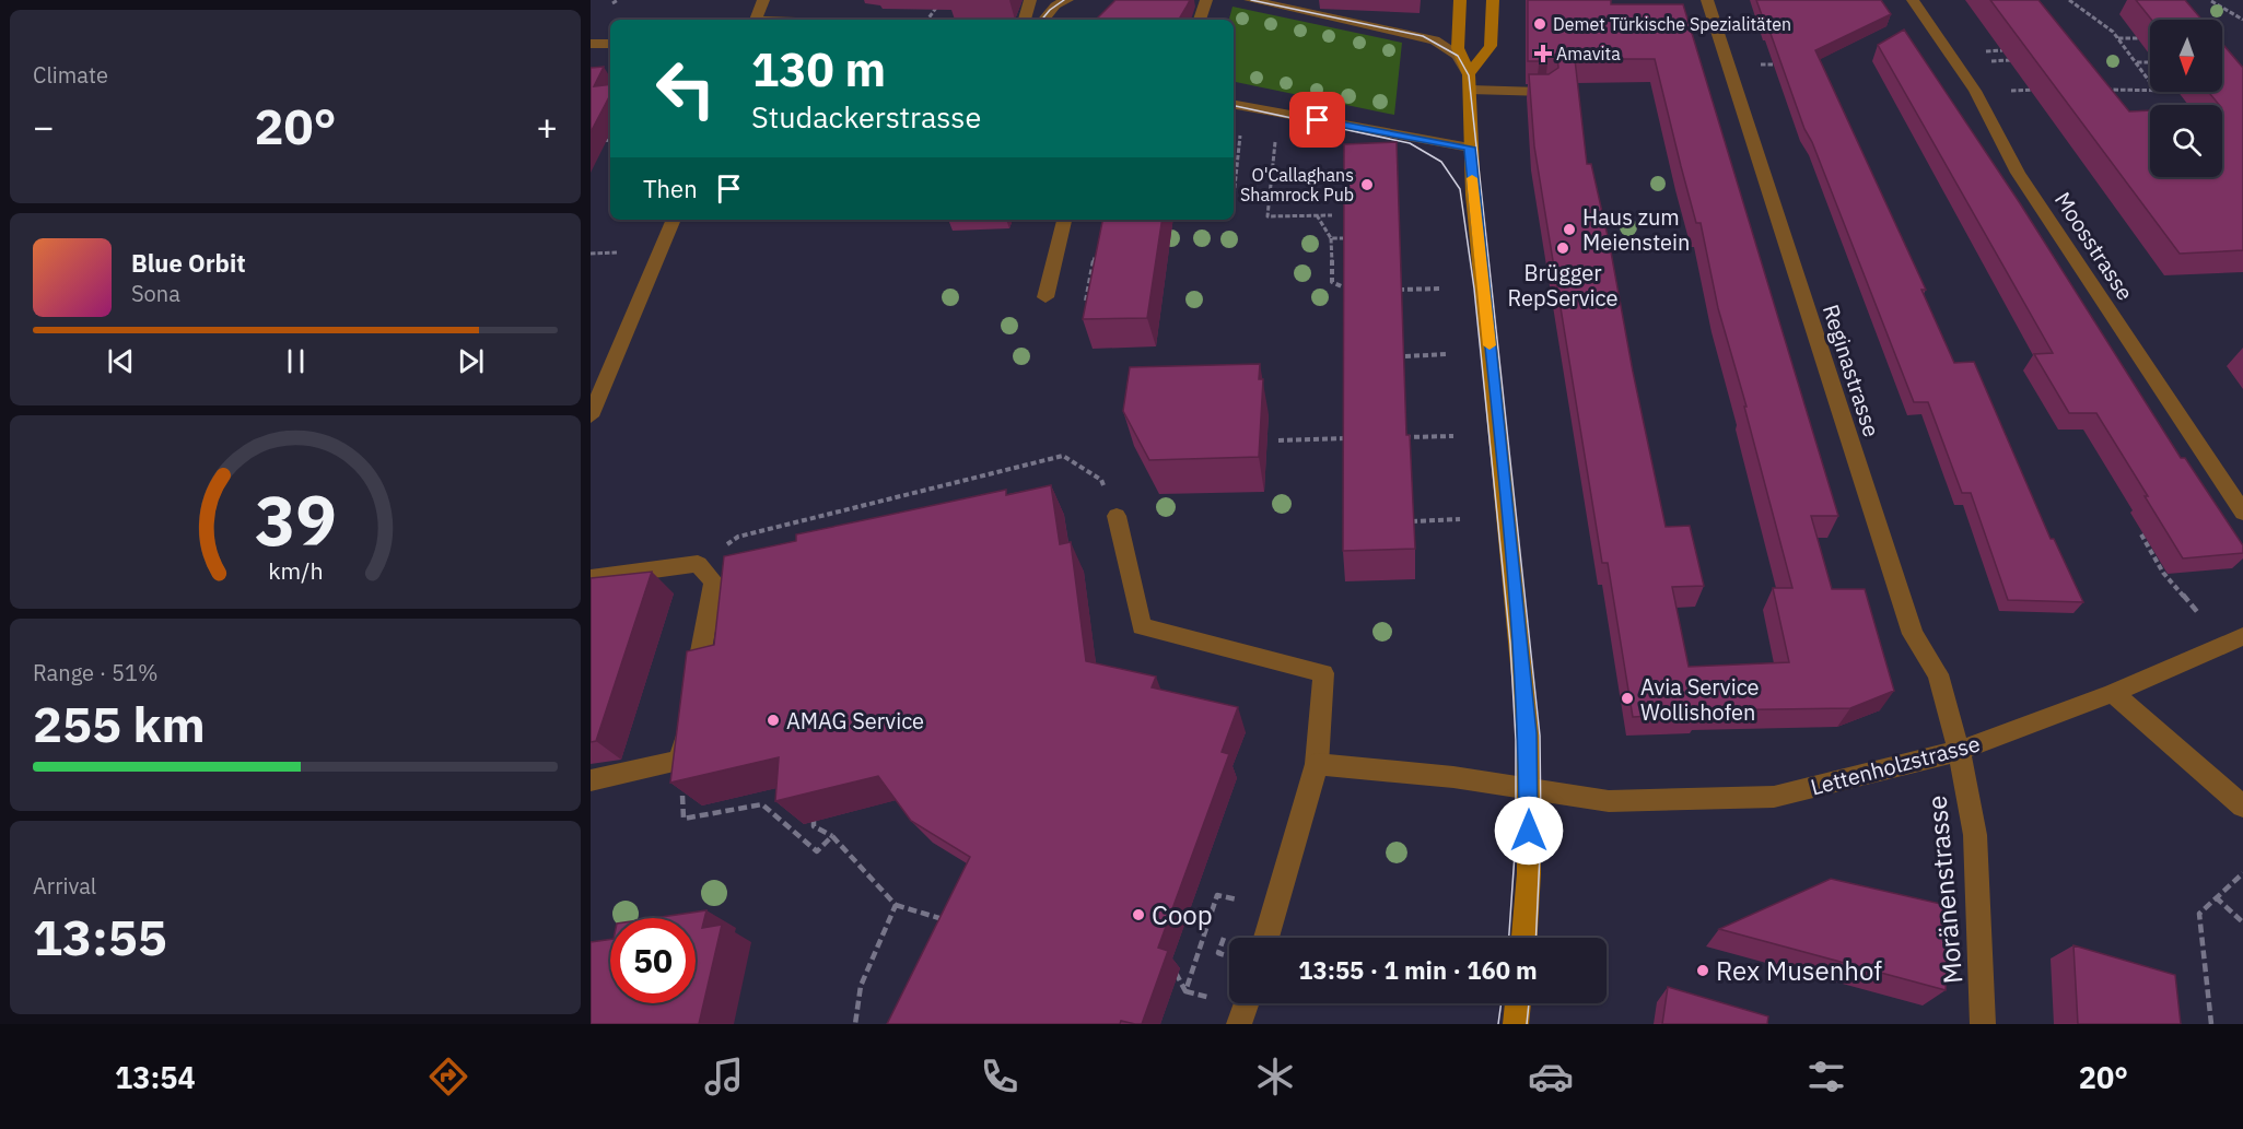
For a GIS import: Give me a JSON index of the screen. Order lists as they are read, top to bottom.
{
  "streets": {
    "street": [
      "Moosstrasse",
      "Reginastrasse",
      "Lettenholzstrasse",
      "Moränenstrasse"
    ]
  },
  "crossings": [
    ["Reginastrasse", "Lettenholzstrasse"],
    ["Reginastrasse", "Moränenstrasse"],
    ["Lettenholzstrasse", "Moränenstrasse"]
  ],
  "places": {
    "other": [
      "Demet Türkische Spezialitäten",
      "O'Callaghans Shamrock Pub",
      "Haus zum Meienstein",
      "Brügger RepService",
      "Avia Service Wollishofen",
      "AMAG Service",
      "Coop",
      "Rex Musenhof"
    ],
    "health": ["Amavita"]
  },
  "north": "bottom",
  "page": {
    "tile": [
      "Climate",
      ["Range · 51%", "255 km"],
      ["Arrival", "13:55"]
    ],
    "turn": ["130 m", "Studackerstrasse"],
    "heat": ["−", "20°", "+"],
    "then": "Then",
    "song": ["Blue Orbit", "Sona"],
    "limit": "50",
    "trip": "13:55 · 1 min · 160 m",
    "tabs": ["13:54", "20°"],
    "gauge": ["39", "km/h"]
  }
}
